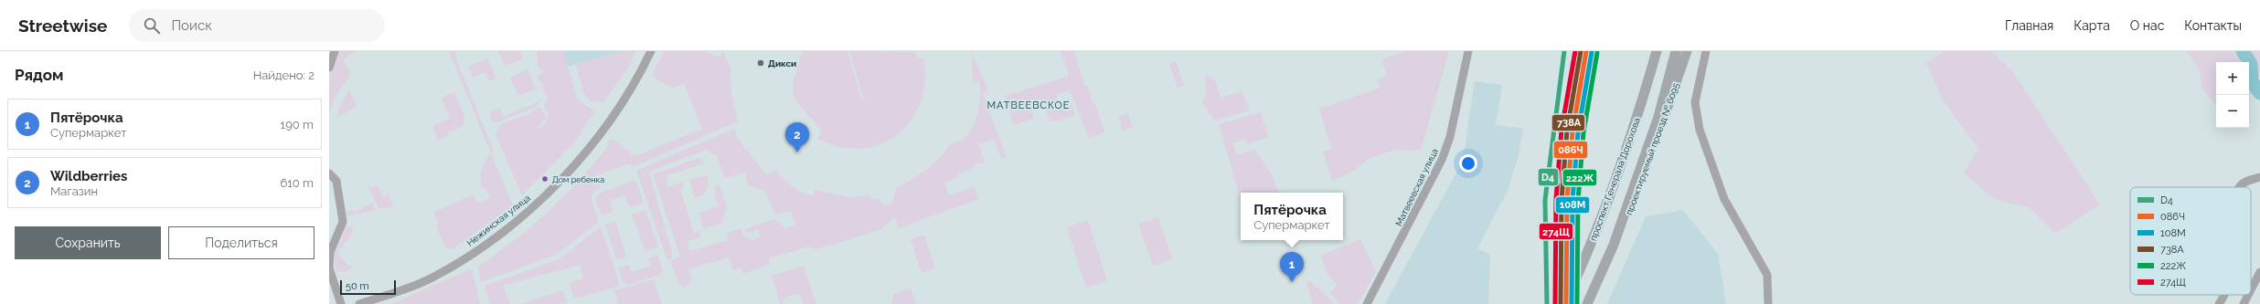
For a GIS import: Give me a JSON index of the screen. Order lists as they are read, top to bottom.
{
  "streets": {
    "main road": ["проектируемый проезд № 6095", "проспект Генерала Дорохова"],
    "street": ["Матвеевская улица", "Нежинская улица"]
  },
  "districts": ["МАТВЕЕВСКОЕ"],
  "places": ["Дикси", "Дом ребенка"],
  "lines": [
    "transit line D4",
    "transit line 086Ч",
    "transit line 738А",
    "transit line 274Щ",
    "transit line 108М",
    "transit line 222Ж"
  ],
  "legend": [
    "D4",
    "086Ч",
    "108М",
    "738А",
    "222Ж",
    "274Щ"
  ],
  "scale_bar": "50 m",
  "page": {
    "header": "Streetwise",
    "search": "Поиск",
    "nav": [
      "Главная",
      "Карта",
      "О нас",
      "Контакты"
    ],
    "heading": ["Рядом", "Найдено: 2"],
    "map_buttons": ["+", "−"],
    "list": [
      {
        "mark": "1",
        "name": "Пятёрочка",
        "note": "Супермаркет",
        "value": "190 m"
      },
      {
        "mark": "2",
        "name": "Wildberries",
        "note": "Магазин",
        "value": "610 m"
      }
    ],
    "pins": ["2", "1"],
    "popup": ["Пятёрочка", "Супермаркет"],
    "buttons": ["Сохранить", "Поделиться"],
    "scale": "50 m"
  }
}
